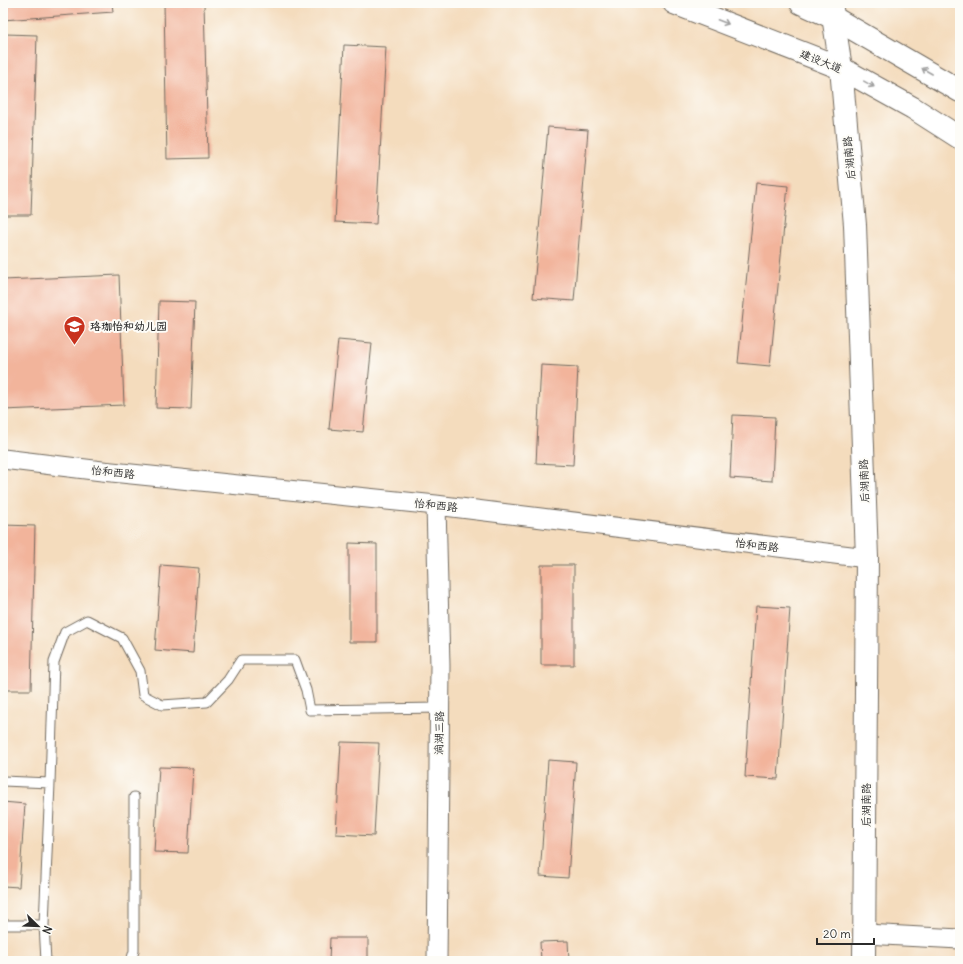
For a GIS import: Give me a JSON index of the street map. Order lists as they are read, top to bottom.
{
  "streets": {
    "street": [
      "建设大道",
      "后湖南路",
      "怡和西路",
      "淌湖三路"
    ]
  },
  "crossings": [
    ["建设大道", "后湖南路"],
    ["后湖南路", "怡和西路"],
    ["怡和西路", "淌湖三路"]
  ],
  "places": {
    "school or university": ["珞珈怡和幼儿园"]
  },
  "scale_bar": "20 m",
  "north": "bottom right"
}
